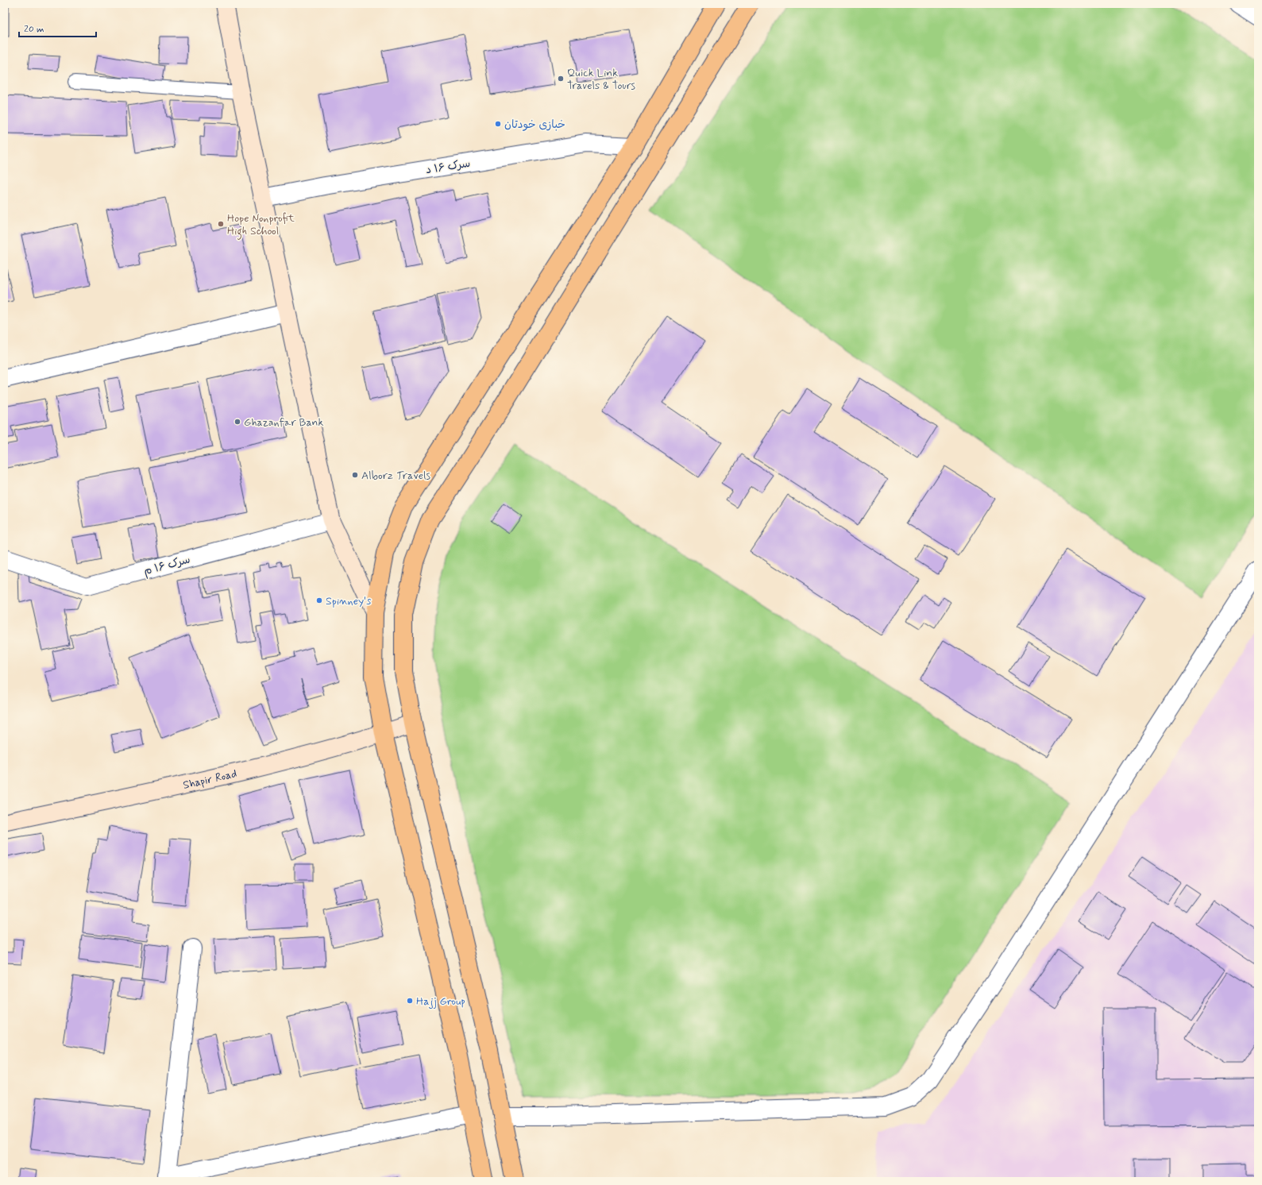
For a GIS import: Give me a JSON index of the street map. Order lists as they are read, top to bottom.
{
  "streets": {
    "street": ["سرک ۱۶ د", "سرک ۱۶ م", "Shapir Road"]
  },
  "places": [
    "Quick Link Travels & Tours",
    "خبازی خودتان",
    "Hope Nonprofit High School",
    "Ghazanfar Bank",
    "Alborz Travels",
    "Spinney's",
    "Hajj Group"
  ],
  "scale_bar": "20 m"
}
